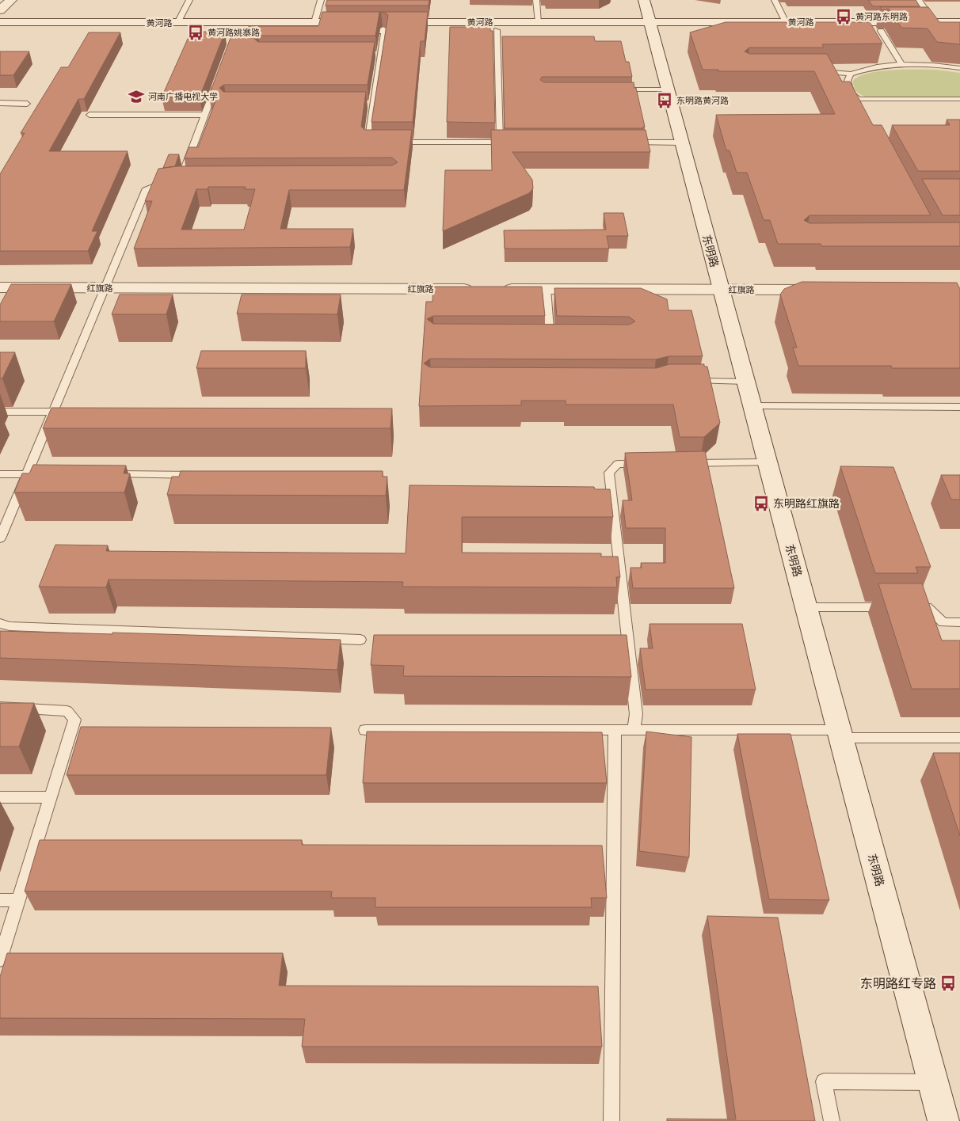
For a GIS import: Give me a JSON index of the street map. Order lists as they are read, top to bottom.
{
  "streets": {
    "main road": ["黄河路", "东明路", "红旗路"]
  },
  "crossings": [
    ["黄河路", "东明路"],
    ["东明路", "红旗路"]
  ],
  "places": {
    "bus stop": [
      "黄河路东明路",
      "黄河路姚寨路",
      "东明路黄河路",
      "东明路红旗路",
      "东明路红专路"
    ],
    "school or university": ["河南广播电视大学"]
  }
}
